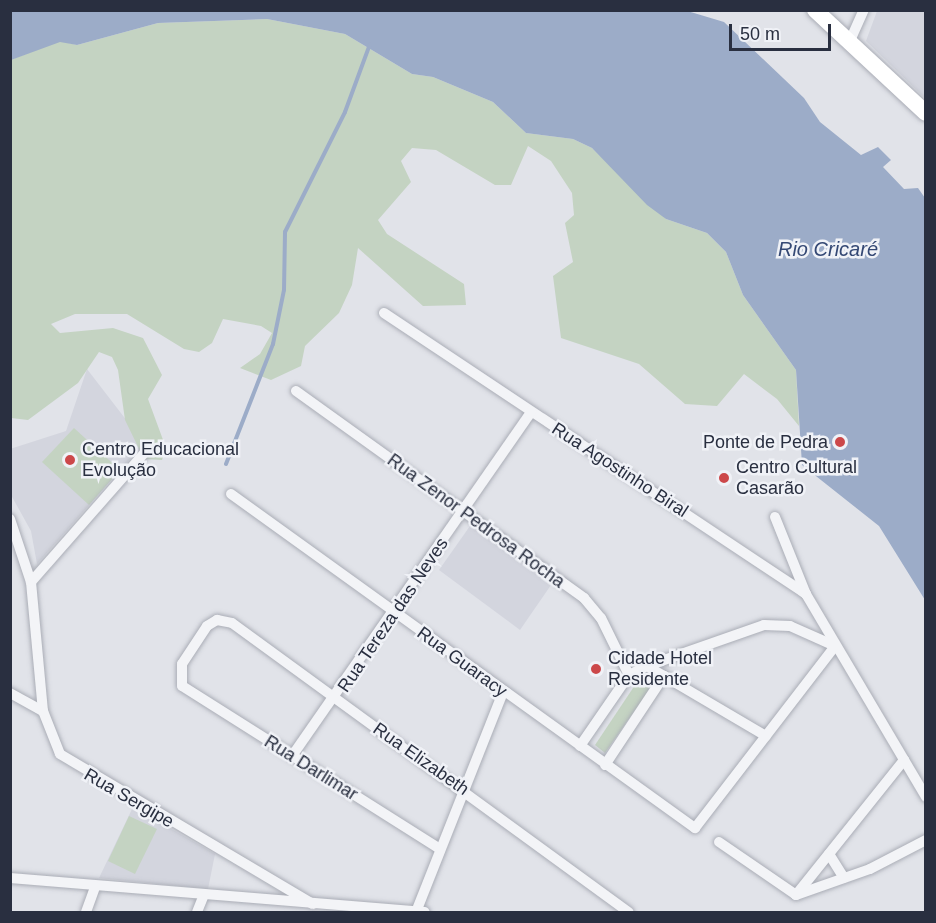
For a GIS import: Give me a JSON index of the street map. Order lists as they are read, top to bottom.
{
  "streets": {
    "street": [
      "Rua Agostinho Biral",
      "Rua Zenor Pedrosa Rocha",
      "Rua Tereza das Neves",
      "Rua Guaracy",
      "Rua Elizabeth",
      "Rua Darlimar",
      "Rua Sergipe"
    ]
  },
  "crossings": [
    ["Rua Agostinho Biral", "Rua Tereza das Neves"],
    ["Rua Zenor Pedrosa Rocha", "Rua Tereza das Neves"],
    ["Rua Tereza das Neves", "Rua Guaracy"],
    ["Rua Tereza das Neves", "Rua Elizabeth"],
    ["Rua Tereza das Neves", "Rua Darlimar"],
    ["Rua Elizabeth", "Rua Darlimar"]
  ],
  "water": ["Rio Cricaré"],
  "places": [
    "Ponte de Pedra",
    "Centro Educacional Evolução",
    "Centro Cultural Casarão",
    "Cidade Hotel Residente"
  ],
  "scale_bar": "50 m"
}
